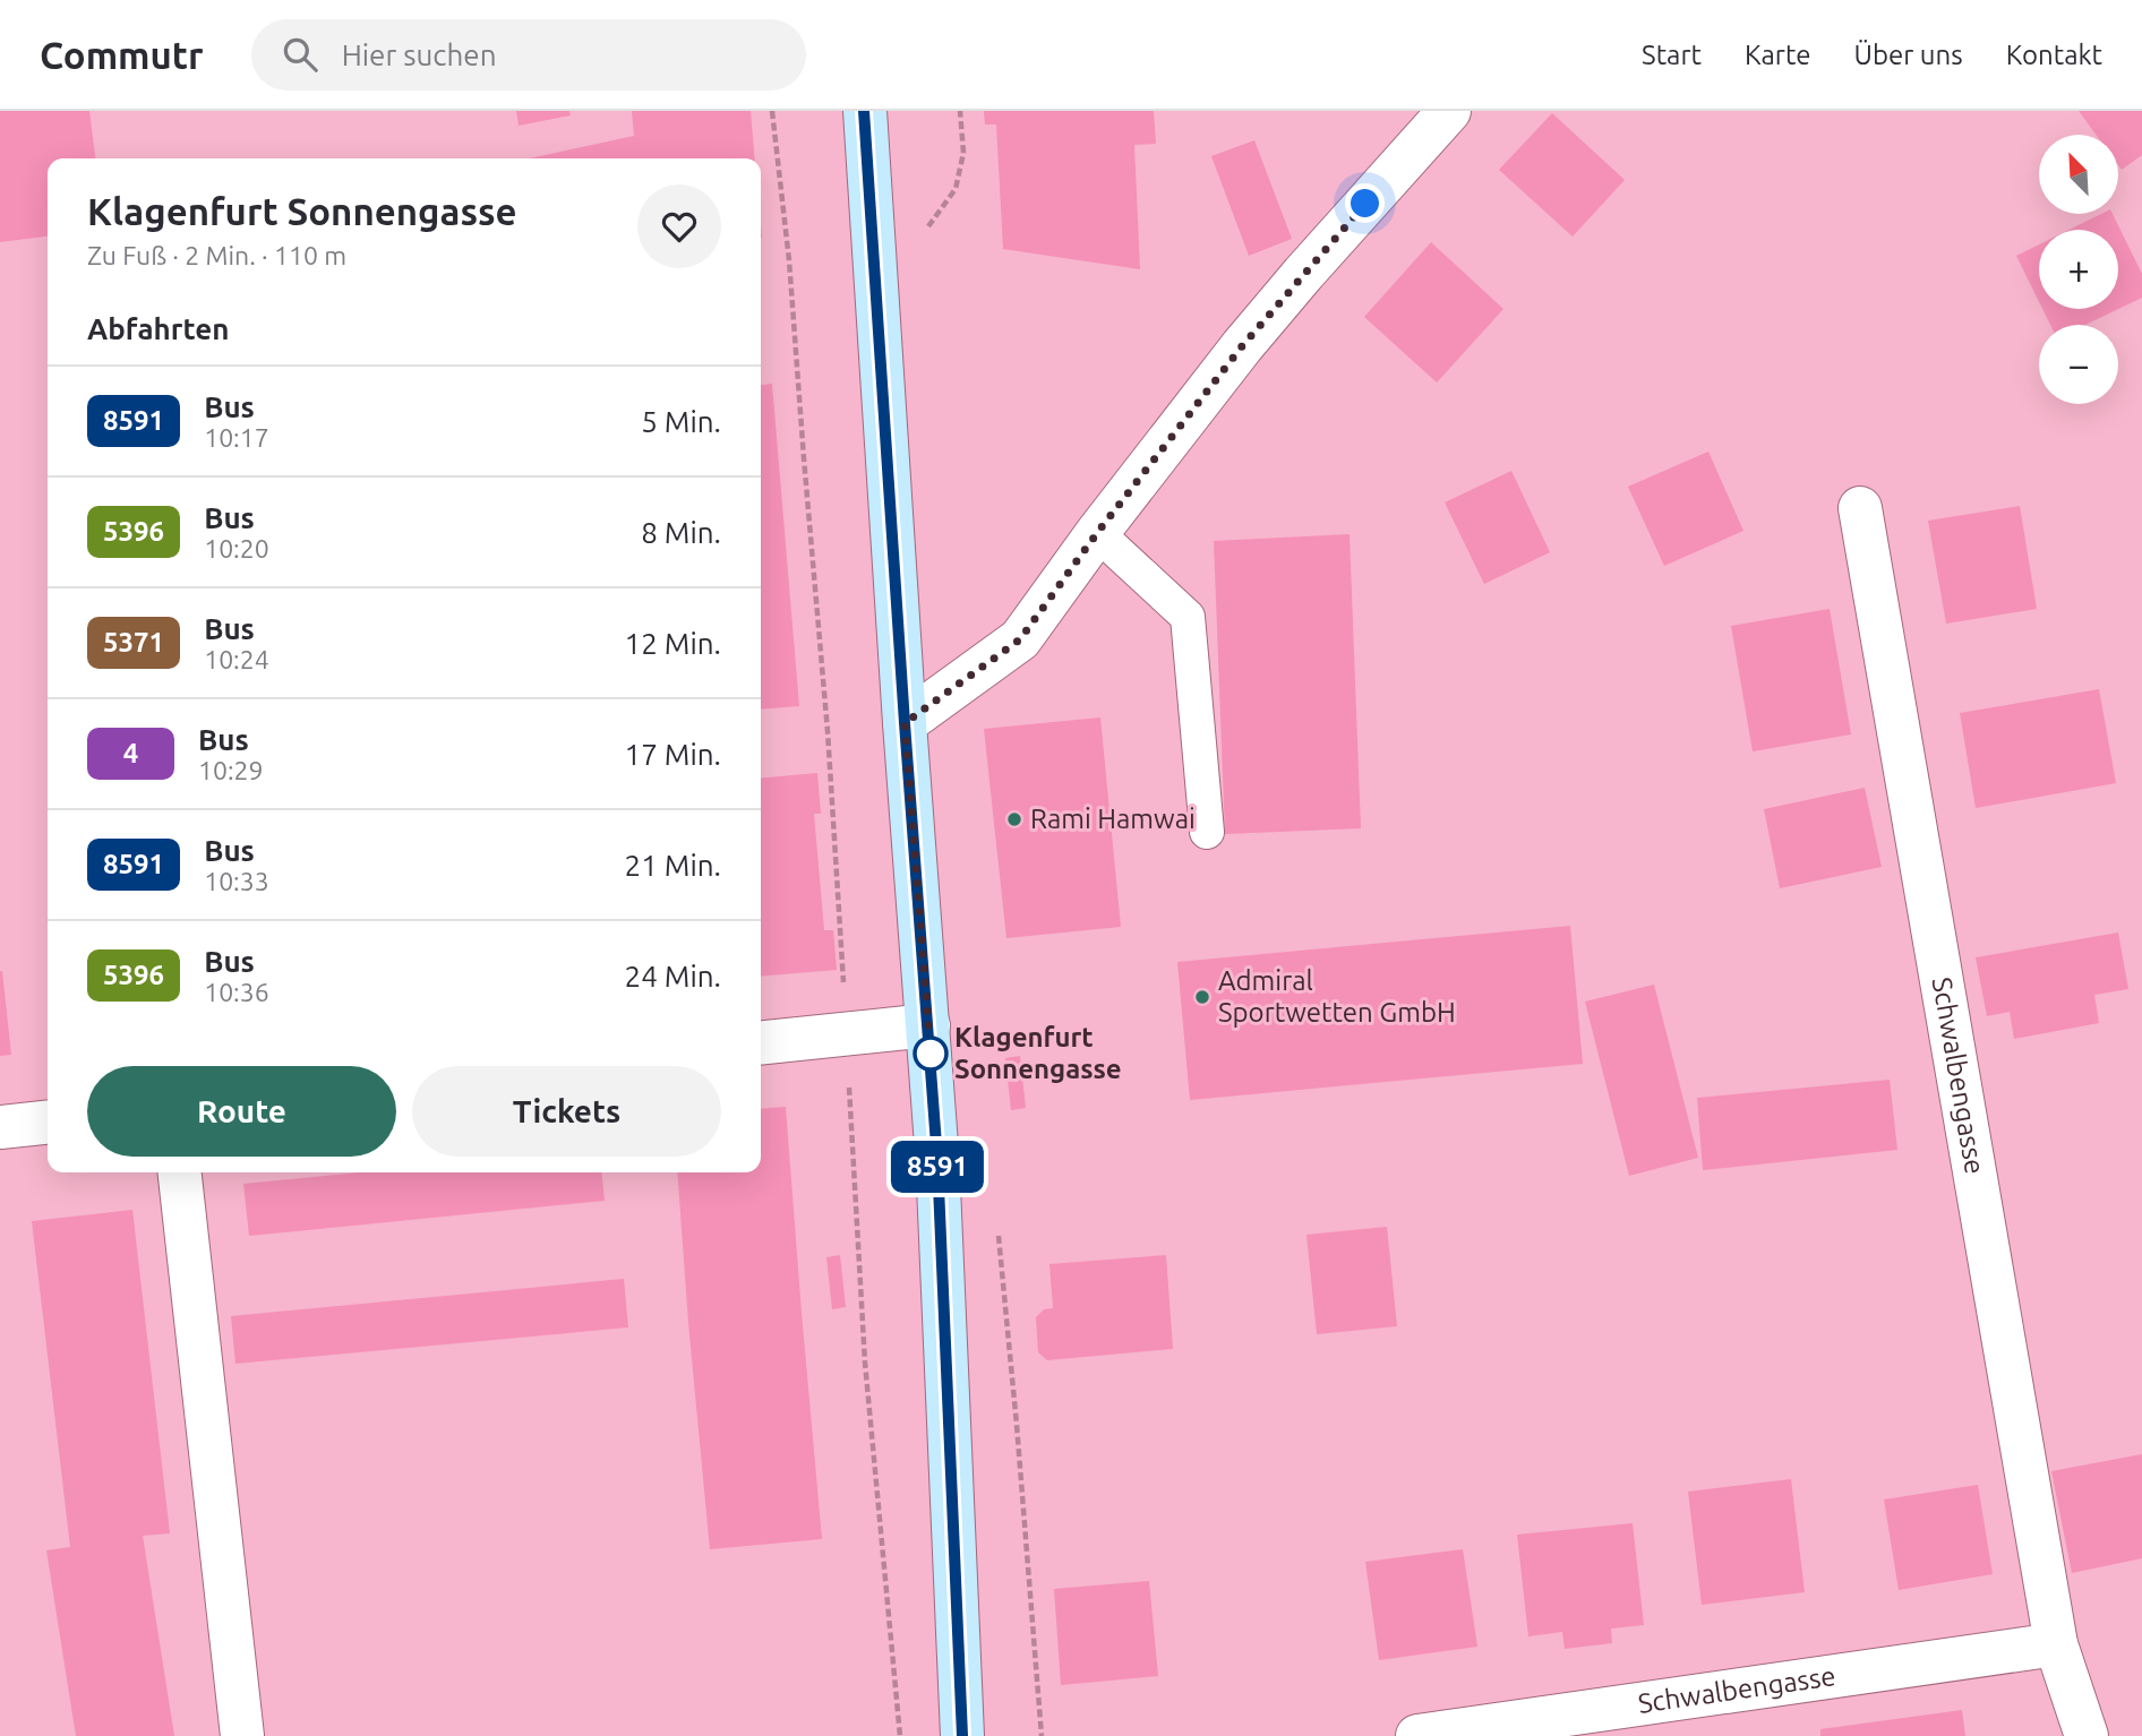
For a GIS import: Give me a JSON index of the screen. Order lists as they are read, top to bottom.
{
  "streets": {
    "street": ["Schwalbengasse"]
  },
  "places": ["Rami Hamwai", "Admiral Sportwetten GmbH", "Klagenfurt Sonnengasse"],
  "lines": ["bus line 8591"],
  "north": "top left",
  "page": {
    "header": "Commutr",
    "search": "Hier suchen",
    "nav": [
      "Start",
      "Karte",
      "Über uns",
      "Kontakt"
    ],
    "on_map": "8591",
    "map_buttons": ["+", "−"],
    "heading": [
      ["Klagenfurt Sonnengasse", "Zu Fuß · 2 Min. · 110 m"],
      "Abfahrten"
    ],
    "list": [
      {
        "mark": "8591",
        "name": "Bus",
        "note": "10:17",
        "value": "5 Min."
      },
      {
        "mark": "5396",
        "name": "Bus",
        "note": "10:20",
        "value": "8 Min."
      },
      {
        "mark": "5371",
        "name": "Bus",
        "note": "10:24",
        "value": "12 Min."
      },
      {
        "mark": "4",
        "name": "Bus",
        "note": "10:29",
        "value": "17 Min."
      },
      {
        "mark": "8591",
        "name": "Bus",
        "note": "10:33",
        "value": "21 Min."
      },
      {
        "mark": "5396",
        "name": "Bus",
        "note": "10:36",
        "value": "24 Min."
      }
    ],
    "buttons": ["Route", "Tickets"]
  }
}
